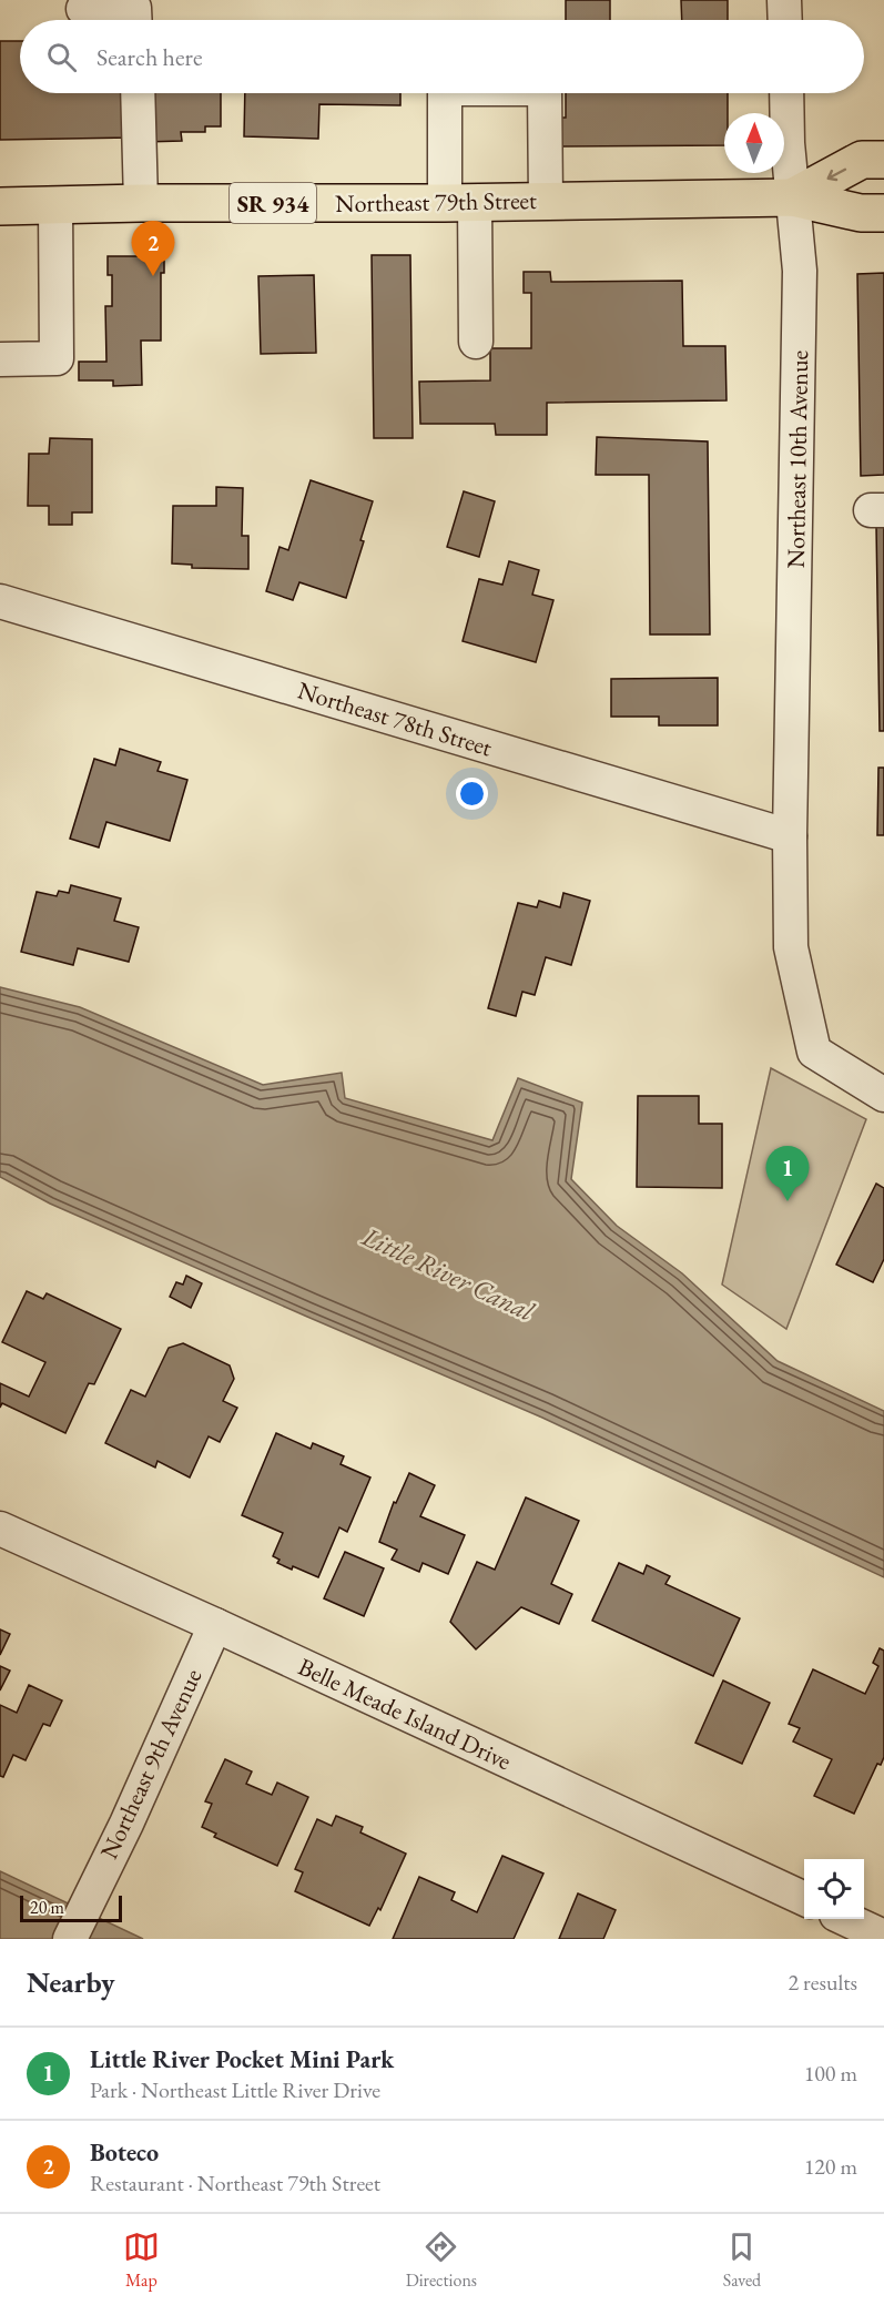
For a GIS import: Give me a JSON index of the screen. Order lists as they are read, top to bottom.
{
  "streets": {
    "main road": ["Northeast 79th Street", "SR 934"],
    "street": [
      "Northeast 10th Avenue",
      "Northeast 78th Street",
      "Belle Meade Island Drive",
      "Northeast 9th Avenue"
    ]
  },
  "crossings": [
    ["Northeast 79th Street", "Northeast 10th Avenue"],
    ["Northeast 10th Avenue", "Northeast 78th Street"],
    ["Belle Meade Island Drive", "Northeast 9th Avenue"]
  ],
  "water": ["Little River Canal"],
  "scale_bar": "20 m",
  "north": "top",
  "page": {
    "search": "Search here",
    "pins": ["2", "1"],
    "scale": "20 m",
    "heading": ["Nearby", "2 results"],
    "list": [
      {
        "mark": "1",
        "name": "Little River Pocket Mini Park",
        "note": "Park · Northeast Little River Drive",
        "value": "100 m"
      },
      {
        "mark": "2",
        "name": "Boteco",
        "note": "Restaurant · Northeast 79th Street",
        "value": "120 m"
      }
    ],
    "nav": ["Map", "Directions", "Saved"]
  }
}
